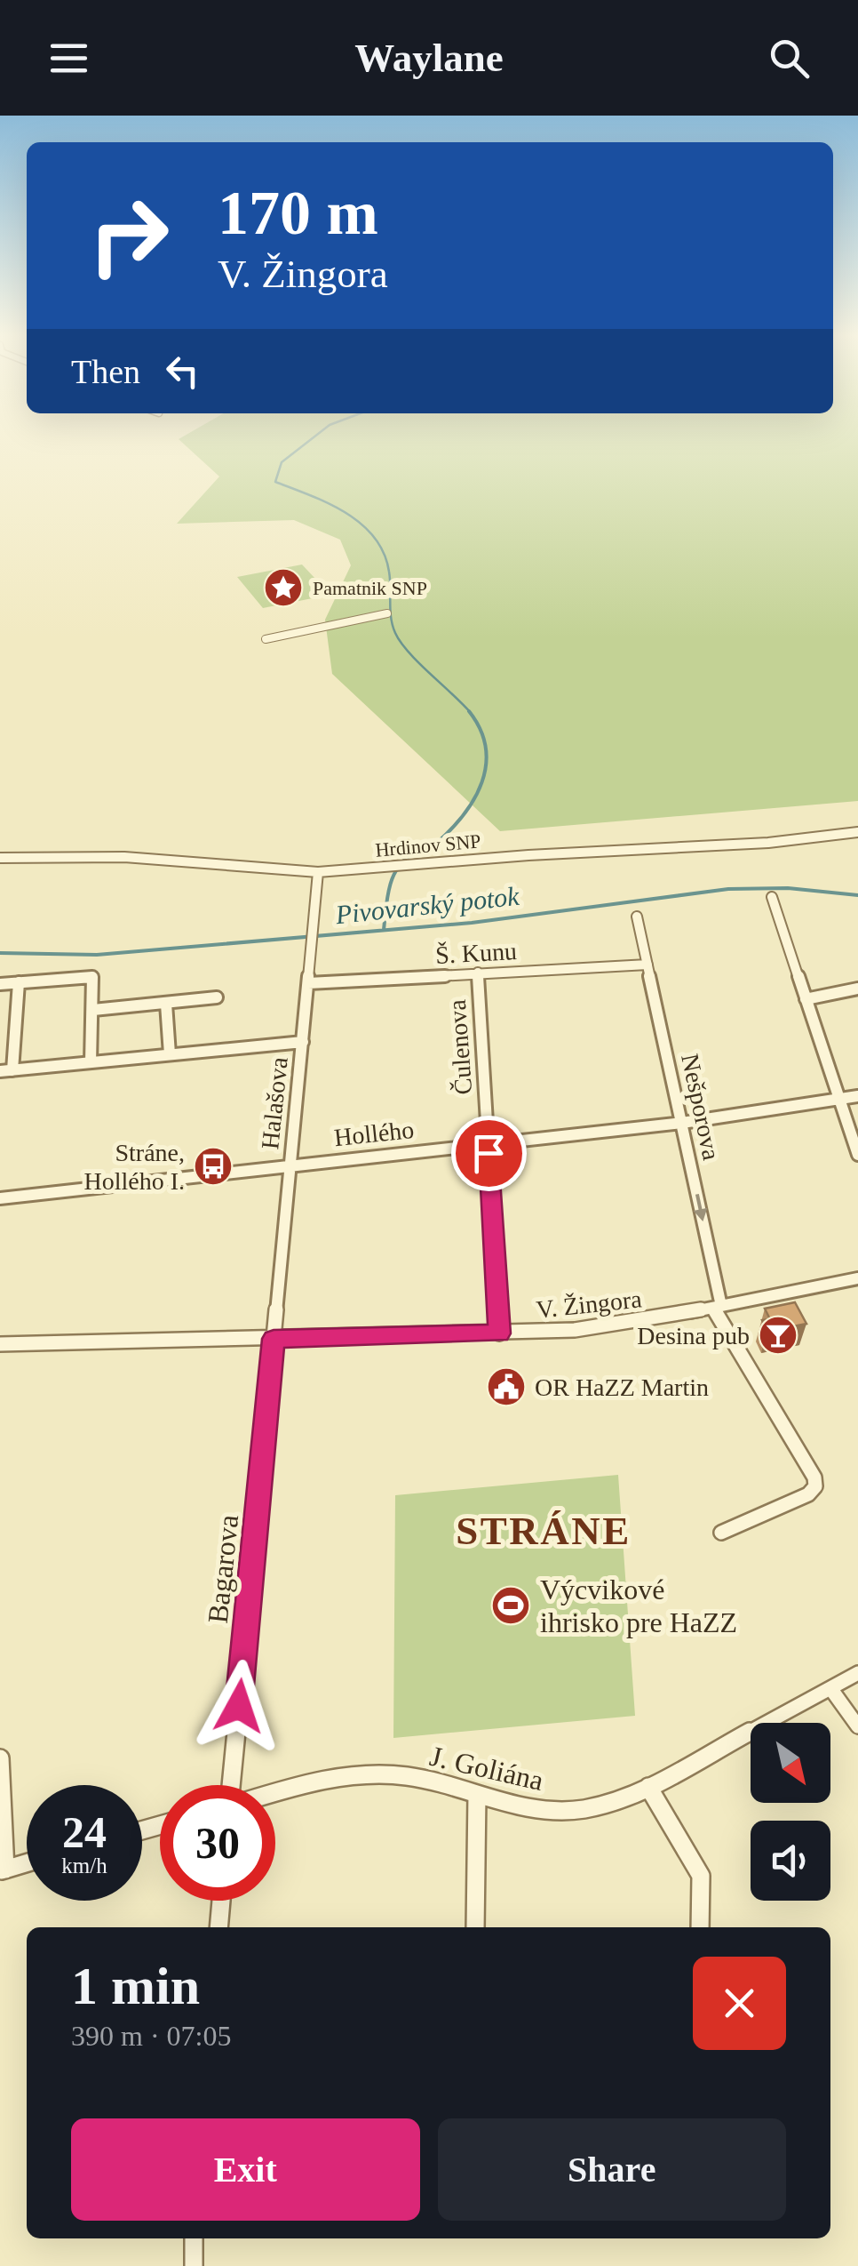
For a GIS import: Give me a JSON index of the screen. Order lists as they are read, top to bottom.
{
  "streets": {
    "street": [
      "Hrdinov SNP",
      "Š. Kunu",
      "Čulenova",
      "Halašova",
      "Nešporova",
      "Hollého",
      "V. Žingora",
      "Bagarova",
      "J. Goliána"
    ]
  },
  "crossings": [
    ["Hrdinov SNP", "Halašova"],
    ["Š. Kunu", "Čulenova"],
    ["Š. Kunu", "Halašova"],
    ["Š. Kunu", "Nešporova"],
    ["Čulenova", "Hollého"],
    ["Čulenova", "V. Žingora"],
    ["Halašova", "Hollého"],
    ["Halašova", "V. Žingora"],
    ["Halašova", "Bagarova"],
    ["Nešporova", "Hollého"],
    ["Nešporova", "V. Žingora"],
    ["V. Žingora", "Bagarova"]
  ],
  "districts": ["STRÁNE"],
  "water": ["Pivovarský potok"],
  "places": {
    "place": ["Pamatnik SNP"],
    "bus stop": ["Stráne, Hollého I."],
    "bar": ["Desina pub"],
    "public building": ["OR HaZZ Martin"],
    "sports": ["Výcvikové ihrisko pre HaZZ"]
  },
  "north": "bottom right",
  "page": {
    "header": "Waylane",
    "turn": ["170 m", "V. Žingora"],
    "then": "Then",
    "speed": "24 km/h",
    "limit": "30",
    "heading": ["1 min", "390 m · 07:05"],
    "buttons": ["Exit", "Share"]
  }
}
